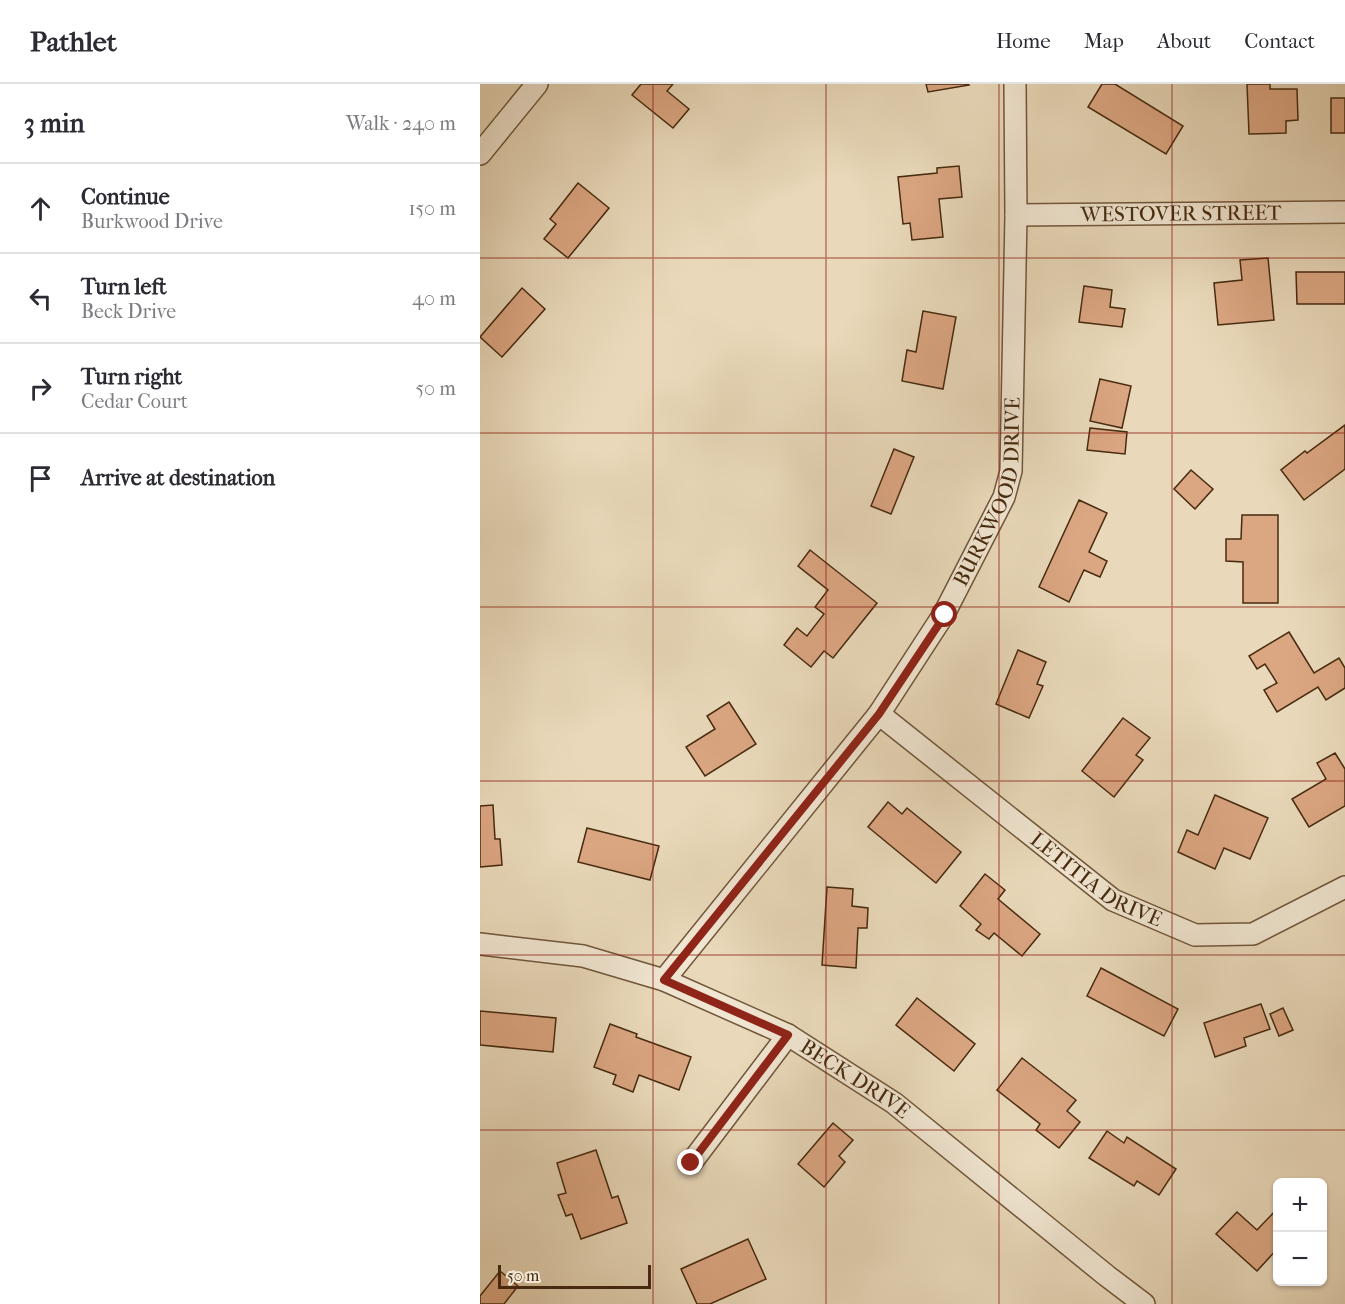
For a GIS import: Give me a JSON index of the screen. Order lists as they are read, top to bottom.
{
  "streets": {
    "street": [
      "WESTOVER STREET",
      "BURKWOOD DRIVE",
      "LETITIA DRIVE",
      "BECK DRIVE"
    ]
  },
  "crossings": [
    ["WESTOVER STREET", "BURKWOOD DRIVE"],
    ["BURKWOOD DRIVE", "LETITIA DRIVE"],
    ["BURKWOOD DRIVE", "BECK DRIVE"]
  ],
  "scale_bar": "50 m",
  "page": {
    "header": "Pathlet",
    "nav": [
      "Home",
      "Map",
      "About",
      "Contact"
    ],
    "heading": ["3 min", "Walk · 240 m"],
    "list": [
      ["Continue", "Burkwood Drive", "150 m"],
      ["Turn left", "Beck Drive", "40 m"],
      ["Turn right", "Cedar Court", "50 m"],
      "Arrive at destination"
    ],
    "map_buttons": ["+", "−"],
    "scale": "50 m"
  }
}
